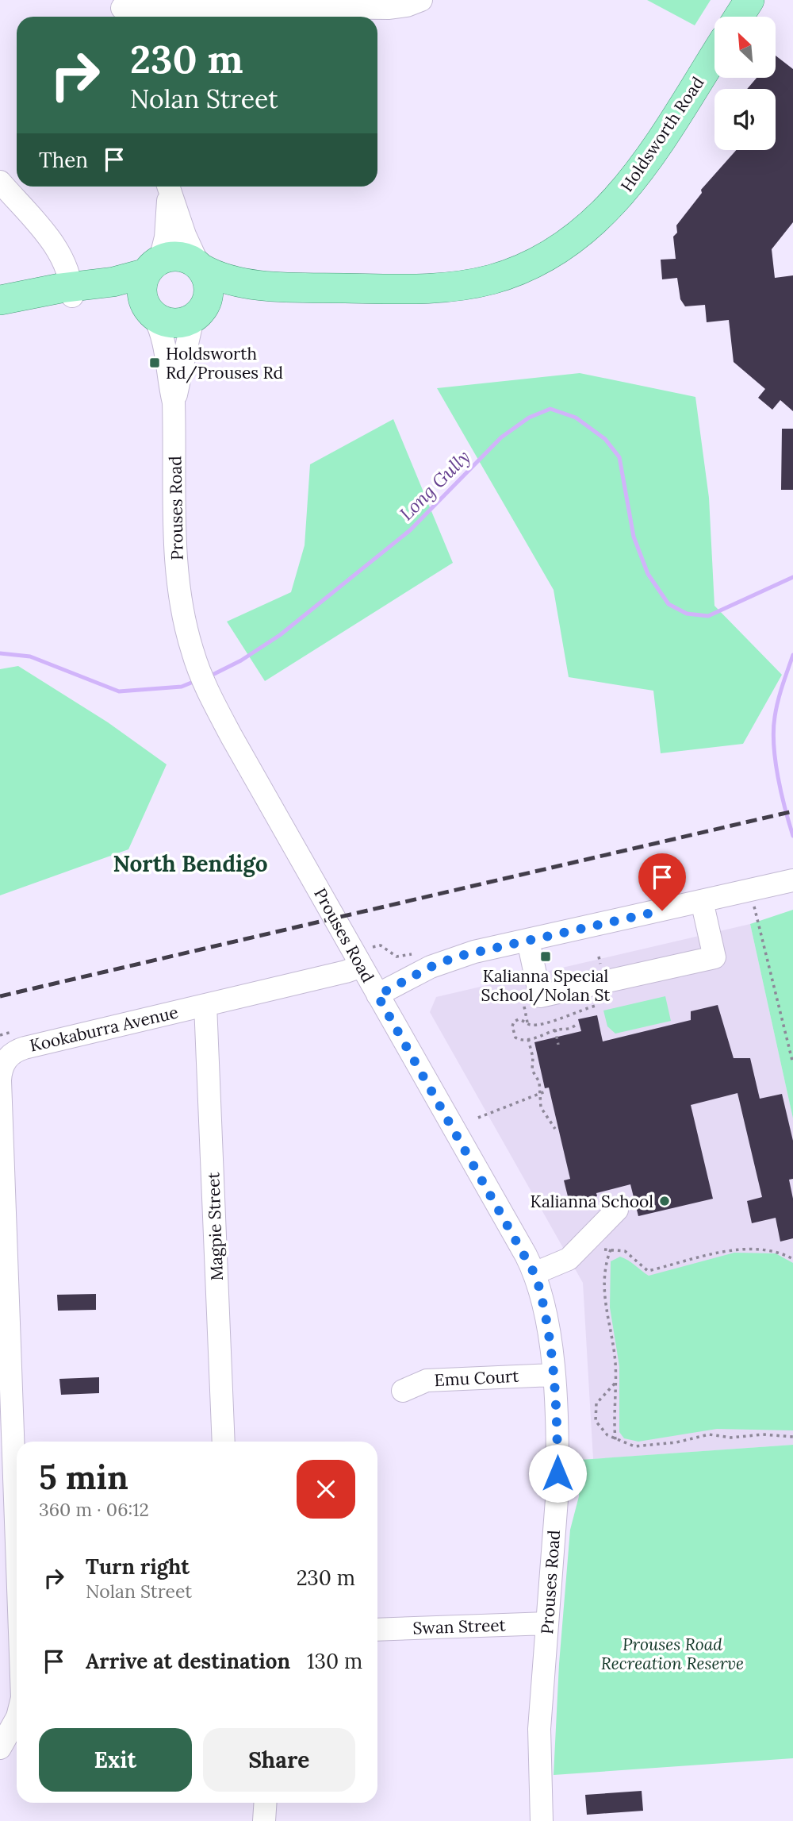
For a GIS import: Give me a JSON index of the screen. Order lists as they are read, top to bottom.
{
  "streets": {
    "main road": ["Holdsworth Road"],
    "street": [
      "Prouses Road",
      "Kookaburra Avenue",
      "Magpie Street",
      "Emu Court",
      "Swan Street"
    ]
  },
  "crossings": [
    ["Holdsworth Road", "Prouses Road"],
    ["Prouses Road", "Kookaburra Avenue"],
    ["Prouses Road", "Emu Court"],
    ["Prouses Road", "Swan Street"],
    ["Kookaburra Avenue", "Magpie Street"]
  ],
  "districts": ["North Bendigo"],
  "water": ["Long Gully"],
  "parks": ["Prouses Road Recreation Reserve"],
  "places": {
    "transit": ["Holdsworth Rd/Prouses Rd", "Kalianna Special School/Nolan St"],
    "other": ["Kalianna School"]
  },
  "north": "top left",
  "page": {
    "turn": ["230 m", "Nolan Street"],
    "then": "Then",
    "heading": ["5 min", "360 m · 06:12"],
    "list": [
      {
        "name": "Turn right",
        "note": "Nolan Street",
        "value": "230 m"
      },
      {
        "name": "Arrive at destination",
        "value": "130 m"
      }
    ],
    "buttons": ["Exit", "Share"]
  }
}
